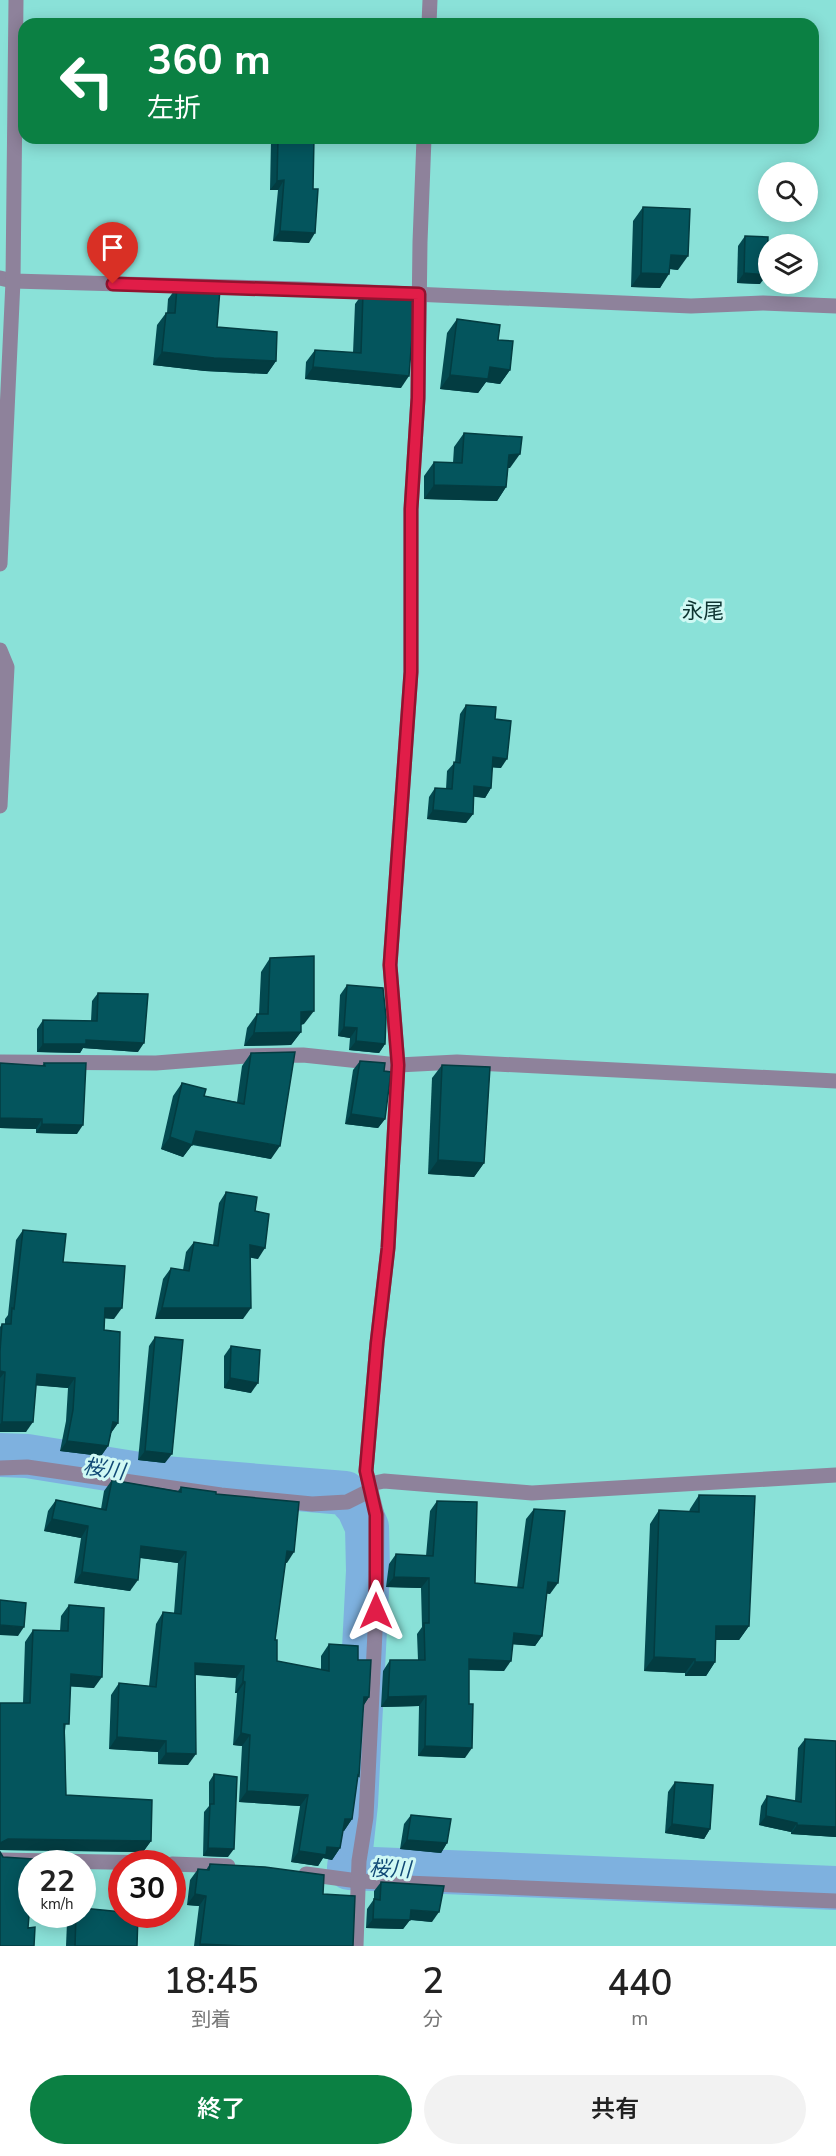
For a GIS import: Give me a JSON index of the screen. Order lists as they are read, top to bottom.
{
  "districts": ["永尾"],
  "water": ["桜川"],
  "page": {
    "turn": ["360 m", "左折"],
    "speed": "22 km/h",
    "limit": "30",
    "eta": [
      "18:45",
      "到着",
      "2",
      "分",
      "440",
      "m"
    ],
    "buttons": ["終了", "共有"]
  }
}
